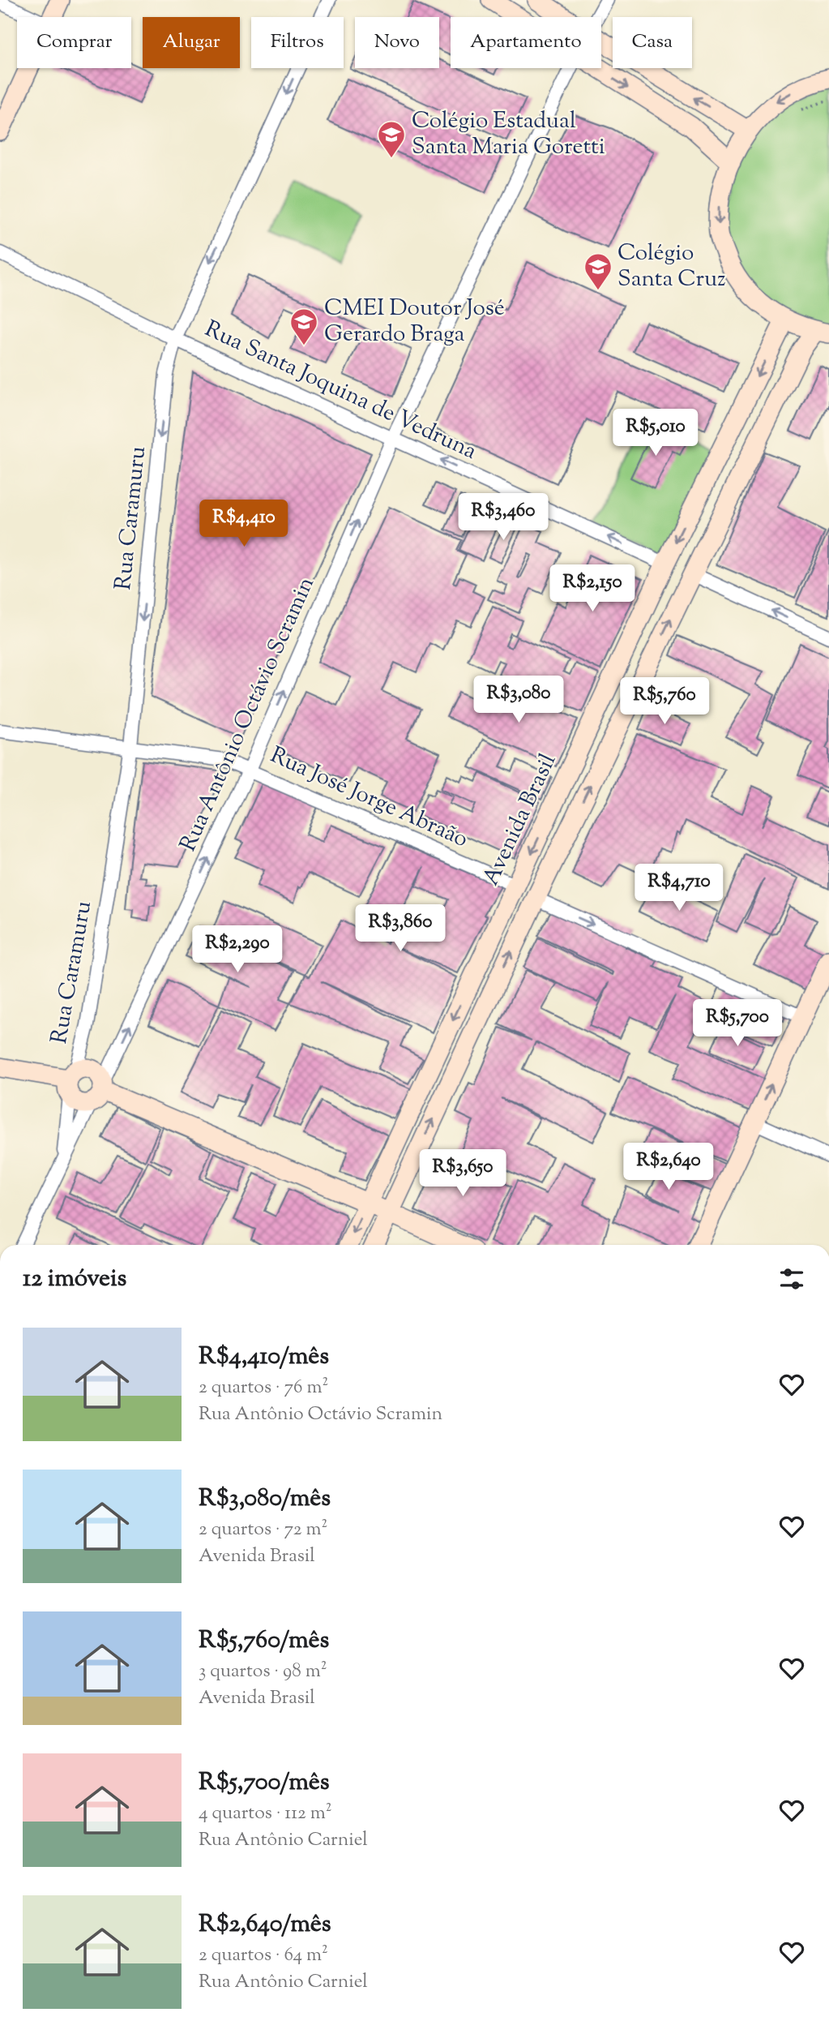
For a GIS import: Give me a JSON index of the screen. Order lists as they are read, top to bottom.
{
  "streets": {
    "main road": ["Avenida Brasil"],
    "street": [
      "Rua Santa Joquina de Vedruna",
      "Rua Caramuru",
      "Rua Antônio Octávio Scramin",
      "Rua José Jorge Abraão"
    ]
  },
  "crossings": [
    ["Rua Santa Joquina de Vedruna", "Rua Caramuru"],
    ["Rua Santa Joquina de Vedruna", "Rua Antônio Octávio Scramin"],
    ["Rua Santa Joquina de Vedruna", "Avenida Brasil"],
    ["Rua Caramuru", "Rua Antônio Octávio Scramin"],
    ["Rua Caramuru", "Rua José Jorge Abraão"],
    ["Rua Antônio Octávio Scramin", "Rua José Jorge Abraão"],
    ["Rua José Jorge Abraão", "Avenida Brasil"]
  ],
  "one_way": ["Rua Santa Joquina de Vedruna", "Rua Caramuru", "Rua Antônio Octávio Scramin"],
  "places": {
    "school or university": ["Colégio Estadual Santa Maria Goretti", "Colégio Santa Cruz", "CMEI Doutor José Gerardo Braga"]
  },
  "page": {
    "chip": [
      "Comprar",
      "Alugar",
      "Filtros",
      "Novo",
      "Apartamento",
      "Casa"
    ],
    "price": [
      "R$5,010",
      "R$3,460",
      "R$4,410",
      "R$2,150",
      "R$3,080",
      "R$5,760",
      "R$4,710",
      "R$3,860",
      "R$2,290",
      "R$5,700",
      "R$2,640",
      "R$3,650"
    ],
    "heading": "12 imóveis",
    "list": [
      {
        "name": "R$4,410/mês",
        "note": "2 quartos · 76 m² · Rua Antônio Octávio Scramin"
      },
      {
        "name": "R$3,080/mês",
        "note": "2 quartos · 72 m² · Avenida Brasil"
      },
      {
        "name": "R$5,760/mês",
        "note": "3 quartos · 98 m² · Avenida Brasil"
      },
      {
        "name": "R$5,700/mês",
        "note": "4 quartos · 112 m² · Rua Antônio Carniel"
      },
      {
        "name": "R$2,640/mês",
        "note": "2 quartos · 64 m² · Rua Antônio Carniel"
      }
    ]
  }
}
